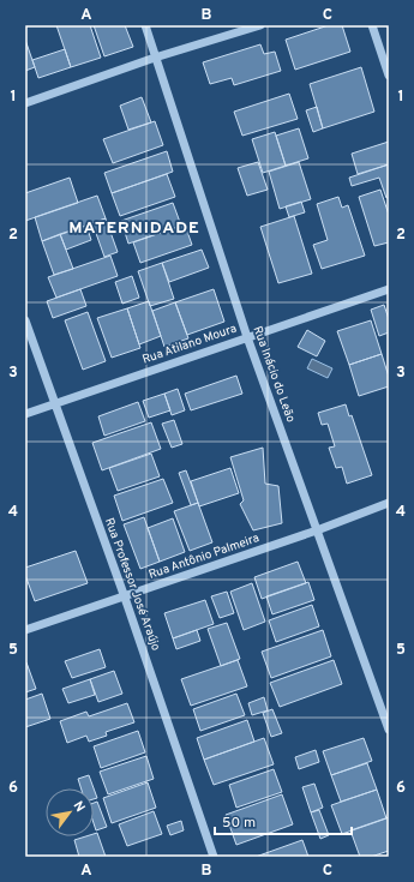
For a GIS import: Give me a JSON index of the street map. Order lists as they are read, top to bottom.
{
  "streets": {
    "street": [
      "Rua Atilano Moura",
      "Rua Inácio do Leão",
      "Rua Antônio Palmeira",
      "Rua Professor José Araújo"
    ]
  },
  "crossings": [
    ["Rua Atilano Moura", "Rua Inácio do Leão"],
    ["Rua Atilano Moura", "Rua Professor José Araújo"],
    ["Rua Inácio do Leão", "Rua Antônio Palmeira"],
    ["Rua Antônio Palmeira", "Rua Professor José Araújo"]
  ],
  "districts": ["MATERNIDADE"],
  "scale_bar": "50 m",
  "north": "top right",
  "grid": {
    "columns": ["A", "B", "C"],
    "rows": [
      "1",
      "2",
      "3",
      "4",
      "5",
      "6"
    ]
  }
}
